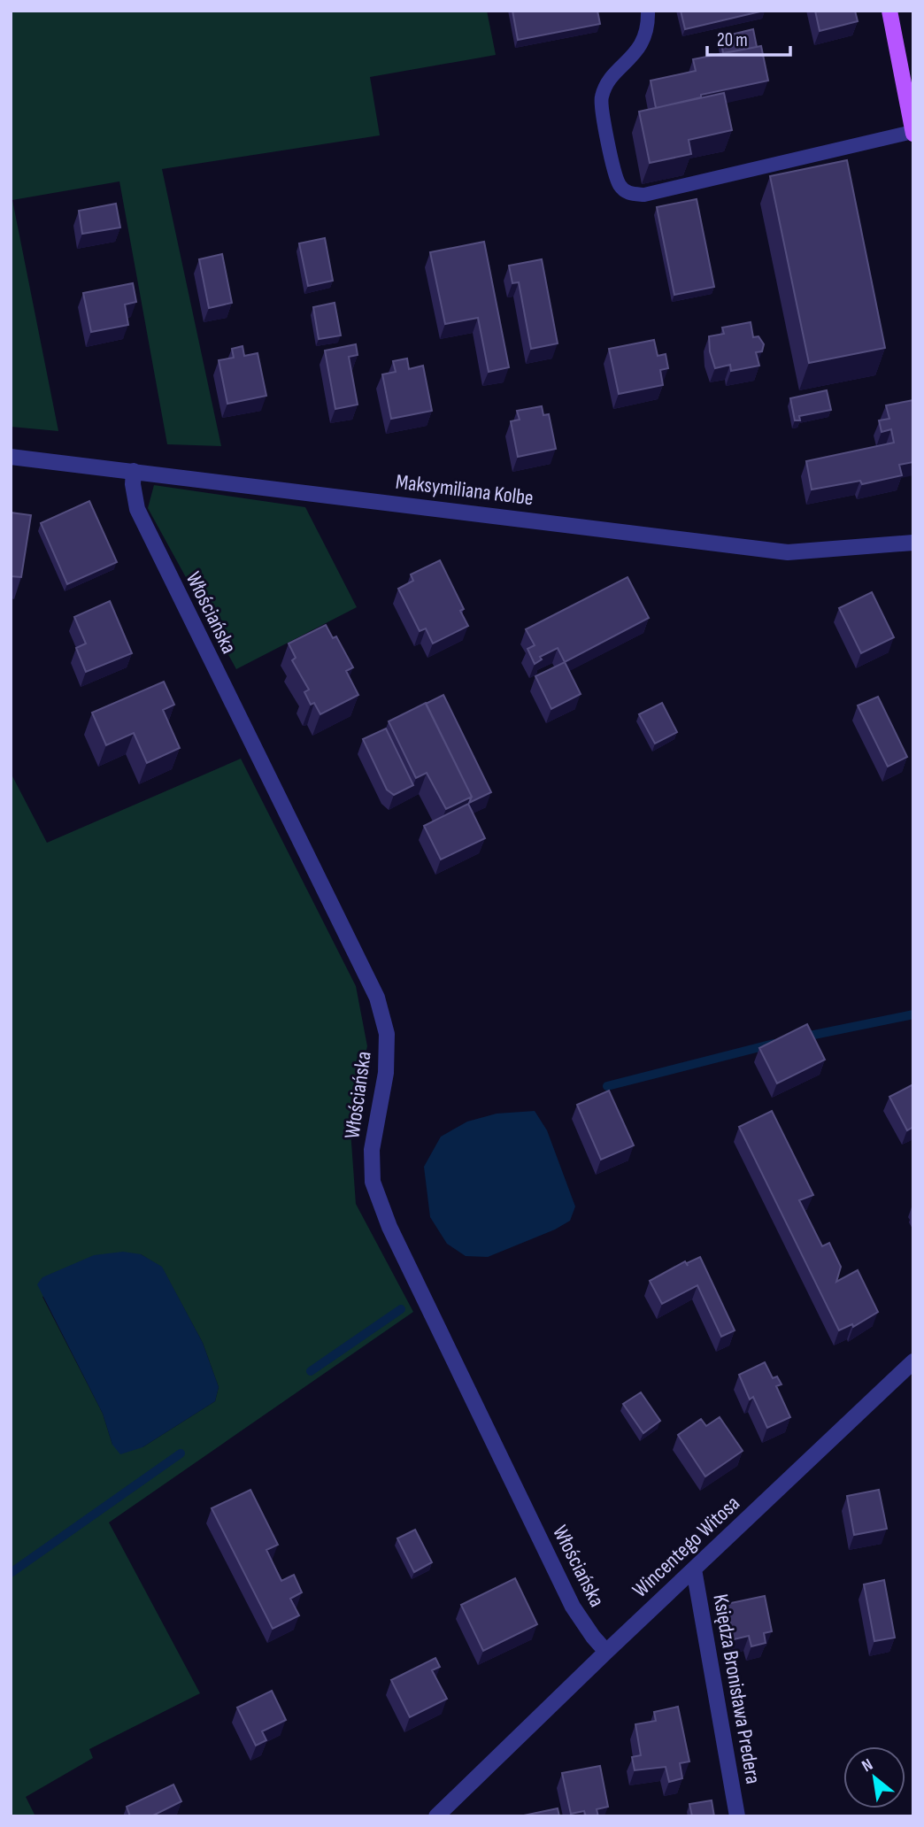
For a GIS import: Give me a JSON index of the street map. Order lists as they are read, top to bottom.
{
  "streets": {
    "street": [
      "Maksymiliana Kolbe",
      "Włościańska",
      "Wincentego Witosa",
      "Księdza Bronisława Predera"
    ]
  },
  "crossings": [
    ["Maksymiliana Kolbe", "Włościańska"],
    ["Włościańska", "Wincentego Witosa"],
    ["Wincentego Witosa", "Księdza Bronisława Predera"]
  ],
  "scale_bar": "20 m",
  "north": "top left"
}
